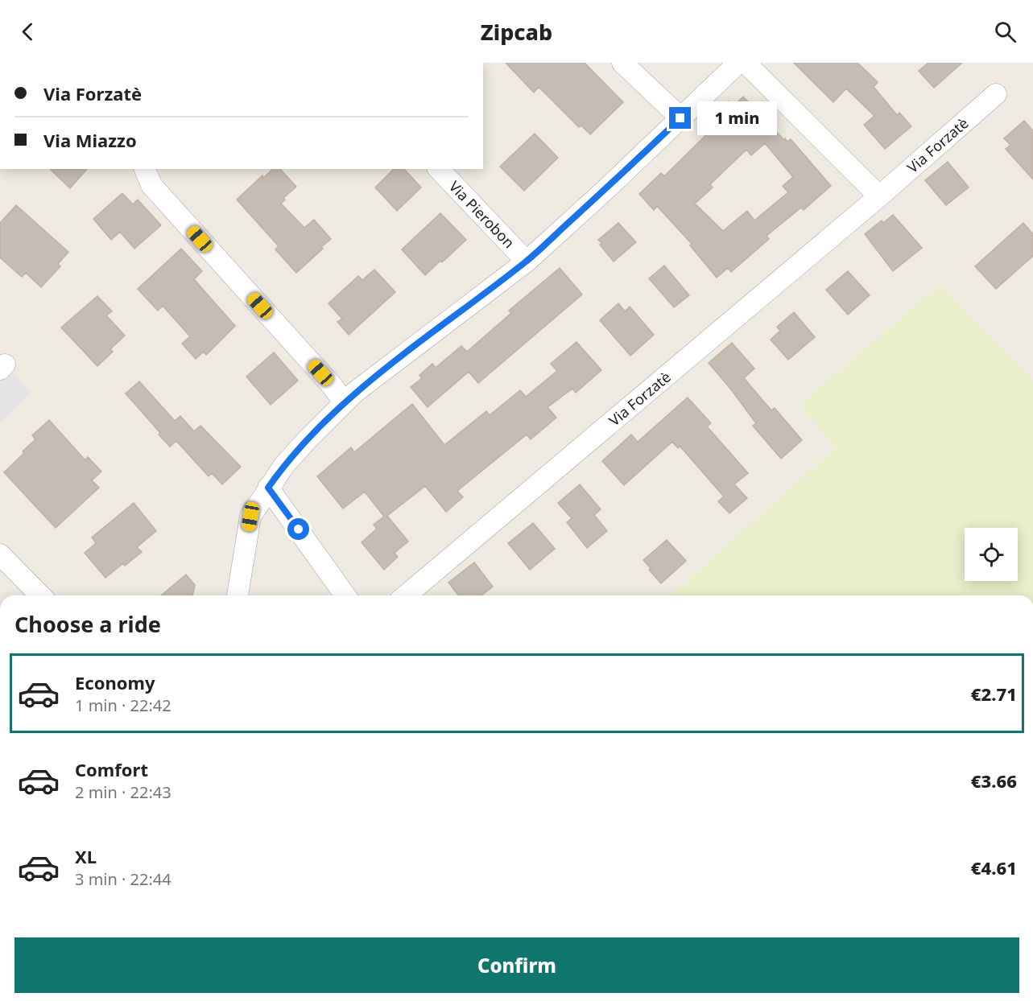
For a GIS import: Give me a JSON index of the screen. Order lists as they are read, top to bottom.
{
  "streets": {
    "street": ["Via Forzatè", "Via Pierobon"]
  },
  "page": {
    "header": "Zipcab",
    "banner": ["Via Forzatè", "Via Miazzo"],
    "bubble": "1 min",
    "heading": "Choose a ride",
    "list": [
      {
        "name": "Economy",
        "note": "1 min · 22:42",
        "value": "€2.71"
      },
      {
        "name": "Comfort",
        "note": "2 min · 22:43",
        "value": "€3.66"
      },
      {
        "name": "XL",
        "note": "3 min · 22:44",
        "value": "€4.61"
      }
    ],
    "buttons": "Confirm"
  }
}
